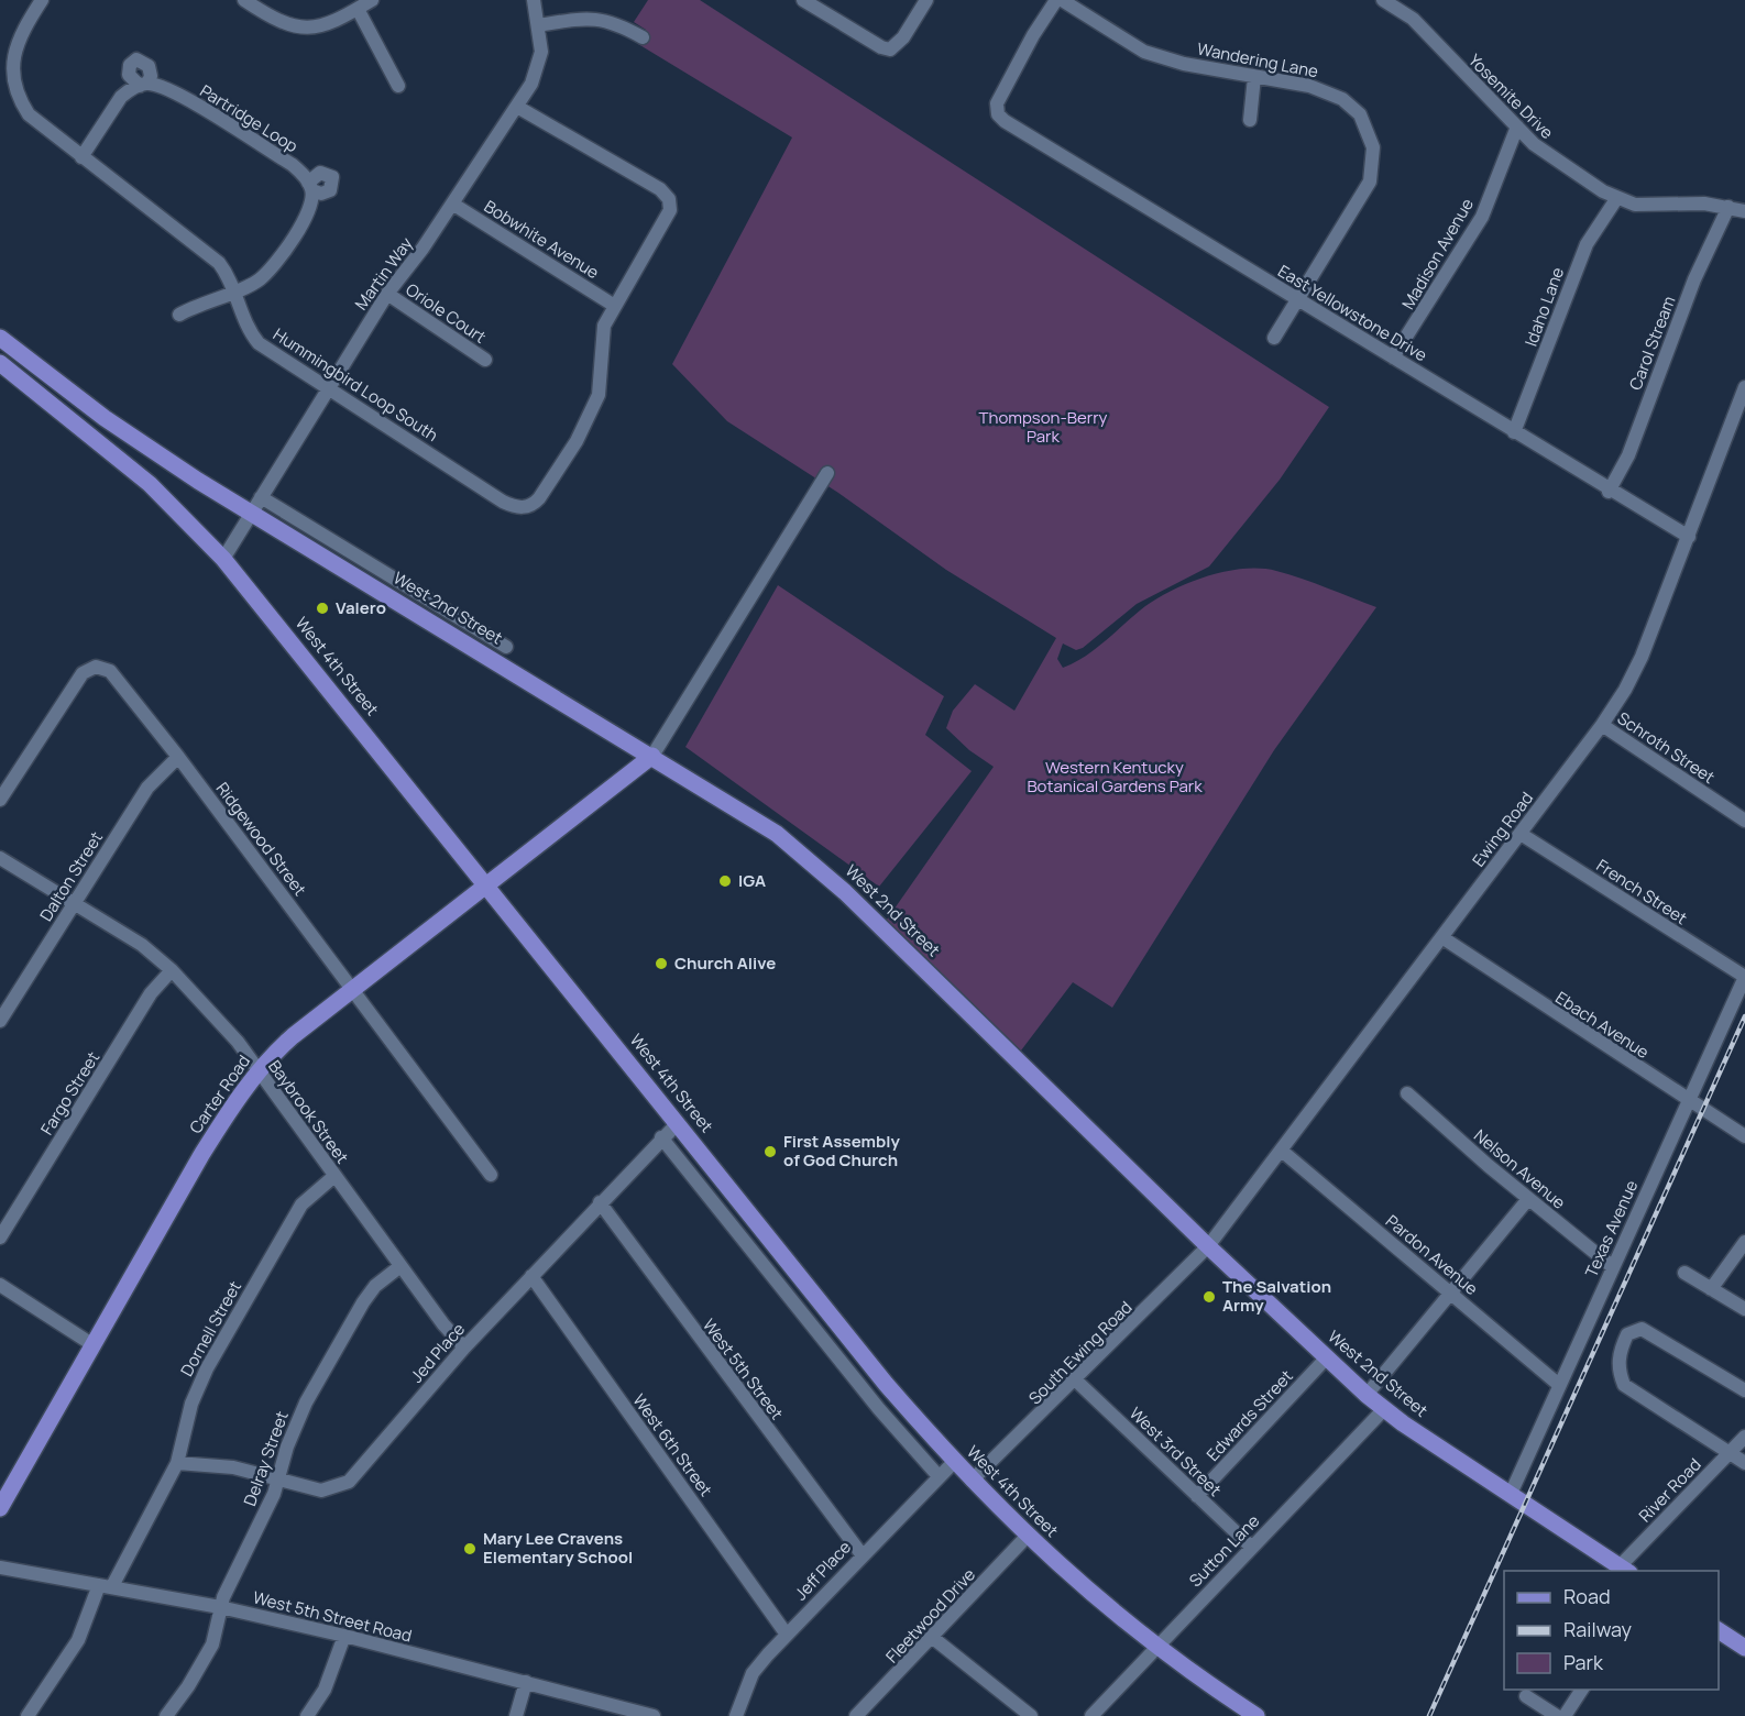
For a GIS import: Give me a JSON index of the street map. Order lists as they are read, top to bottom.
{
  "streets": {
    "main road": ["West 2nd Street", "West 4th Street", "Carter Road"],
    "street": [
      "Wandering Lane",
      "Yosemite Drive",
      "Partridge Loop",
      "Bobwhite Avenue",
      "Madison Avenue",
      "Martin Way",
      "Idaho Lane",
      "Oriole Court",
      "East Yellowstone Drive",
      "Carol Stream",
      "Hummingbird Loop South",
      "Schroth Street",
      "Ewing Road",
      "Ridgewood Street",
      "Dalton Street",
      "French Street",
      "Ebach Avenue",
      "Fargo Street",
      "Baybrook Street",
      "Nelson Avenue",
      "Texas Avenue",
      "Pardon Avenue",
      "Dornell Street",
      "Jed Place",
      "South Ewing Road",
      "West 5th Street",
      "Edwards Street",
      "West 6th Street",
      "West 3rd Street",
      "Delray Street",
      "River Road",
      "Sutton Lane",
      "Jeff Place",
      "Fleetwood Drive",
      "West 5th Street Road"
    ]
  },
  "crossings": [
    ["Wandering Lane", "East Yellowstone Drive"],
    ["Yosemite Drive", "Madison Avenue"],
    ["Yosemite Drive", "Idaho Lane"],
    ["Yosemite Drive", "Carol Stream"],
    ["Partridge Loop", "Hummingbird Loop South"],
    ["Bobwhite Avenue", "Martin Way"],
    ["Bobwhite Avenue", "Hummingbird Loop South"],
    ["Madison Avenue", "East Yellowstone Drive"],
    ["Martin Way", "Oriole Court"],
    ["Martin Way", "Hummingbird Loop South"],
    ["Martin Way", "West 2nd Street"],
    ["Martin Way", "West 4th Street"],
    ["Idaho Lane", "East Yellowstone Drive"],
    ["East Yellowstone Drive", "Carol Stream"],
    ["East Yellowstone Drive", "Ewing Road"],
    ["West 2nd Street", "Ewing Road"],
    ["West 2nd Street", "Carter Road"],
    ["West 2nd Street", "Texas Avenue"],
    ["West 2nd Street", "South Ewing Road"],
    ["West 2nd Street", "Edwards Street"],
    ["West 2nd Street", "River Road"],
    ["West 2nd Street", "Sutton Lane"],
    ["West 4th Street", "Carter Road"],
    ["West 4th Street", "Jed Place"],
    ["West 4th Street", "South Ewing Road"],
    ["West 4th Street", "Sutton Lane"],
    ["West 4th Street", "Jeff Place"],
    ["West 4th Street", "Fleetwood Drive"],
    ["Schroth Street", "Ewing Road"],
    ["Ewing Road", "French Street"],
    ["Ewing Road", "Ebach Avenue"],
    ["Ewing Road", "Pardon Avenue"],
    ["Ewing Road", "South Ewing Road"],
    ["Ridgewood Street", "Dalton Street"],
    ["Ridgewood Street", "Carter Road"],
    ["Dalton Street", "Baybrook Street"],
    ["French Street", "Texas Avenue"],
    ["Ebach Avenue", "Texas Avenue"],
    ["Fargo Street", "Baybrook Street"],
    ["Carter Road", "Baybrook Street"],
    ["Baybrook Street", "Dornell Street"],
    ["Baybrook Street", "Jed Place"],
    ["Baybrook Street", "Delray Street"],
    ["Nelson Avenue", "Texas Avenue"],
    ["Texas Avenue", "Pardon Avenue"],
    ["Dornell Street", "Jed Place"],
    ["Dornell Street", "West 5th Street Road"],
    ["Jed Place", "West 5th Street"],
    ["Jed Place", "West 6th Street"],
    ["Jed Place", "Delray Street"],
    ["South Ewing Road", "West 3rd Street"],
    ["West 5th Street", "Jeff Place"],
    ["Edwards Street", "West 3rd Street"],
    ["West 6th Street", "Jeff Place"],
    ["West 3rd Street", "Sutton Lane"],
    ["Delray Street", "West 5th Street Road"]
  ],
  "parks": ["Thompson-Berry Park", "Western Kentucky Botanical Gardens Park"],
  "places": [
    "Valero",
    "IGA",
    "Church Alive",
    "First Assembly of God Church",
    "The Salvation Army",
    "Mary Lee Cravens Elementary School"
  ],
  "legend": ["Road", "Railway", "Park"]
}
